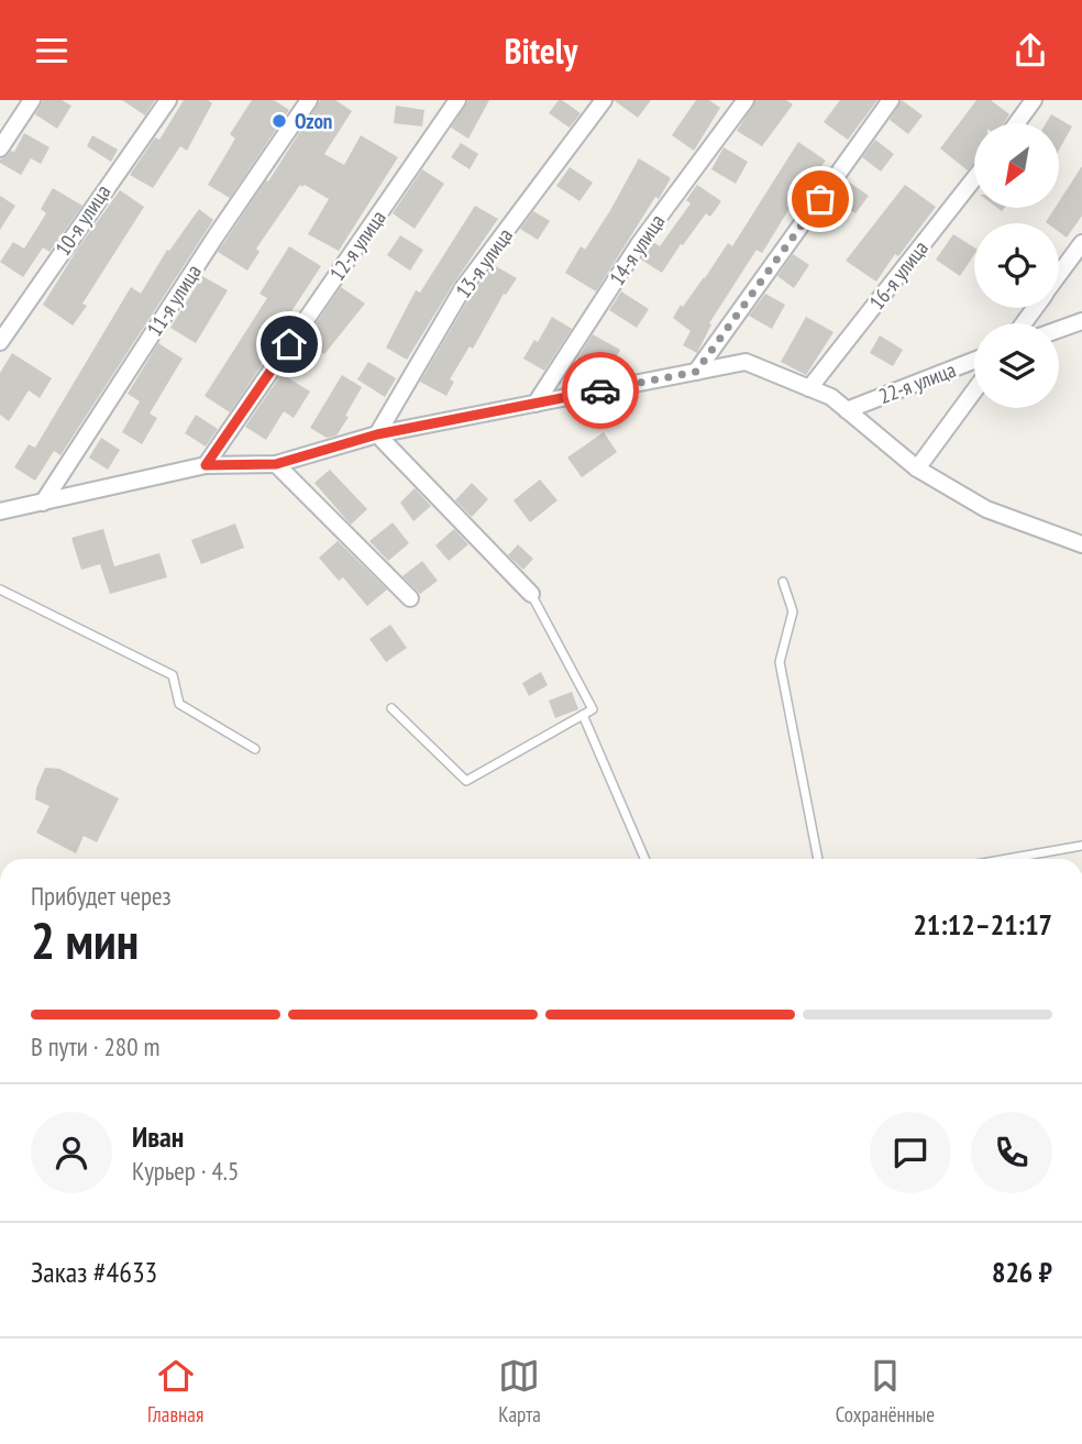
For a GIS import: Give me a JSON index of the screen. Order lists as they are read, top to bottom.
{
  "streets": {
    "street": [
      "10-я улица",
      "12-я улица",
      "14-я улица",
      "13-я улица",
      "16-я улица",
      "11-я улица",
      "22-я улица"
    ]
  },
  "places": ["Ozon"],
  "north": "bottom left",
  "page": {
    "header": "Bitely",
    "heading": ["2 мин", "Прибудет через", "21:12–21:17"],
    "panel": [
      "Иван",
      "Курьер · 4.5",
      "Заказ #4633",
      "826 ₽"
    ],
    "bar": "В пути · 280 m",
    "tabs": ["Главная", "Карта", "Сохранённые"]
  }
}
